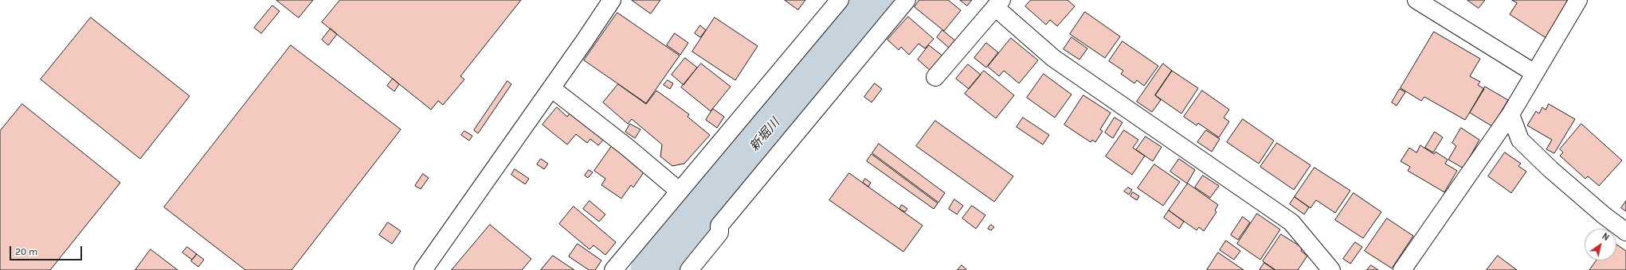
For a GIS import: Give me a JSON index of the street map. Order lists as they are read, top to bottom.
{
  "water": ["新堀川"],
  "scale_bar": "20 m",
  "north": "top right"
}
